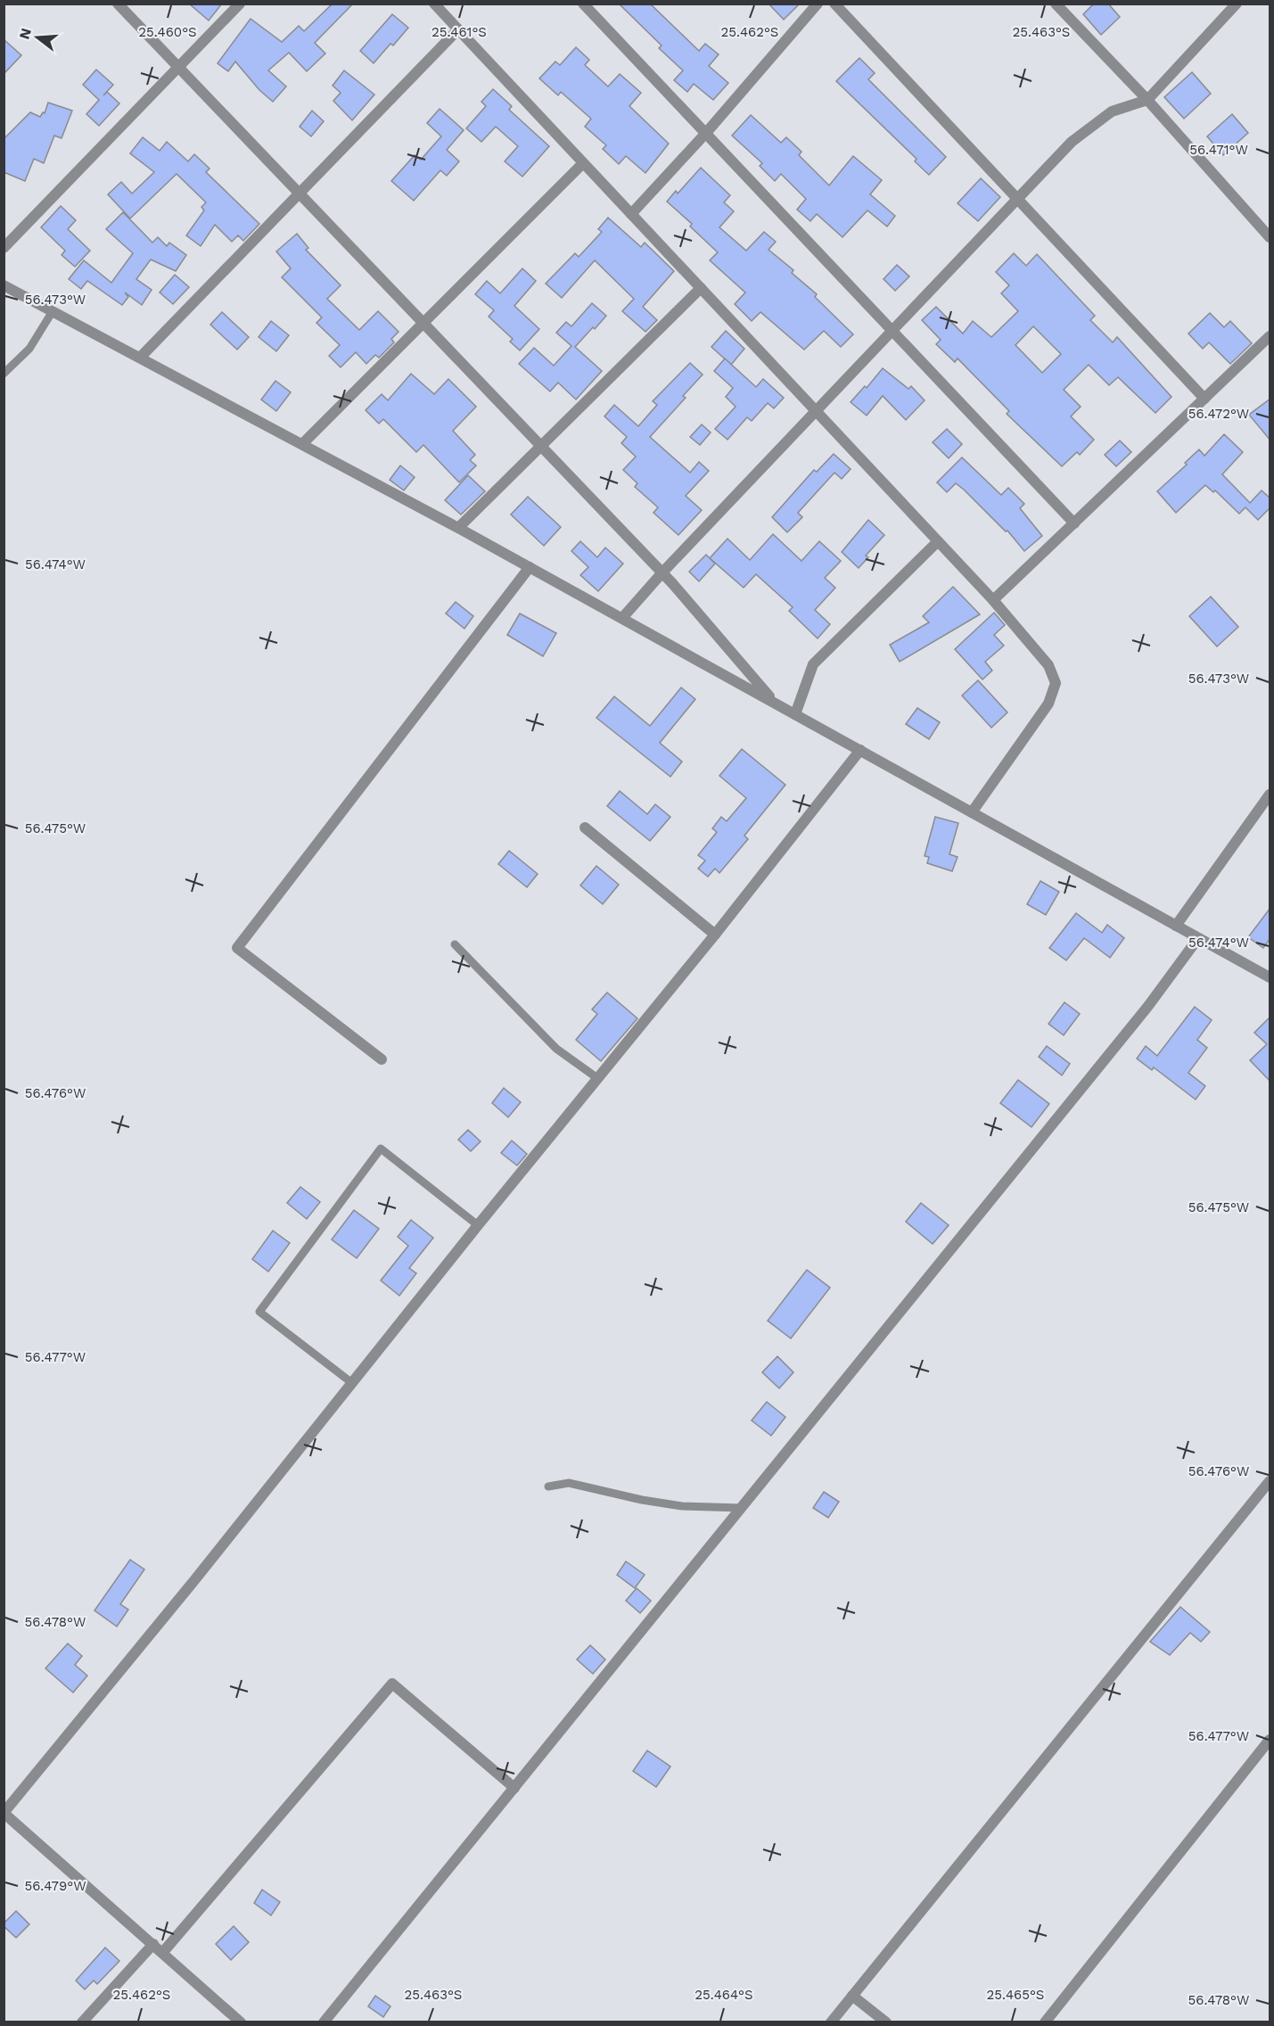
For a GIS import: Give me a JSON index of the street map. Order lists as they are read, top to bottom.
{
  "north": "left",
  "coordinates": [
    "25.460°S",
    "25.461°S",
    "25.462°S",
    "25.463°S",
    "56.471°W",
    "56.473°W",
    "56.472°W",
    "56.474°W",
    "56.475°W",
    "56.476°W",
    "56.477°W",
    "56.478°W",
    "56.479°W",
    "25.464°S",
    "25.465°S"
  ]
}
